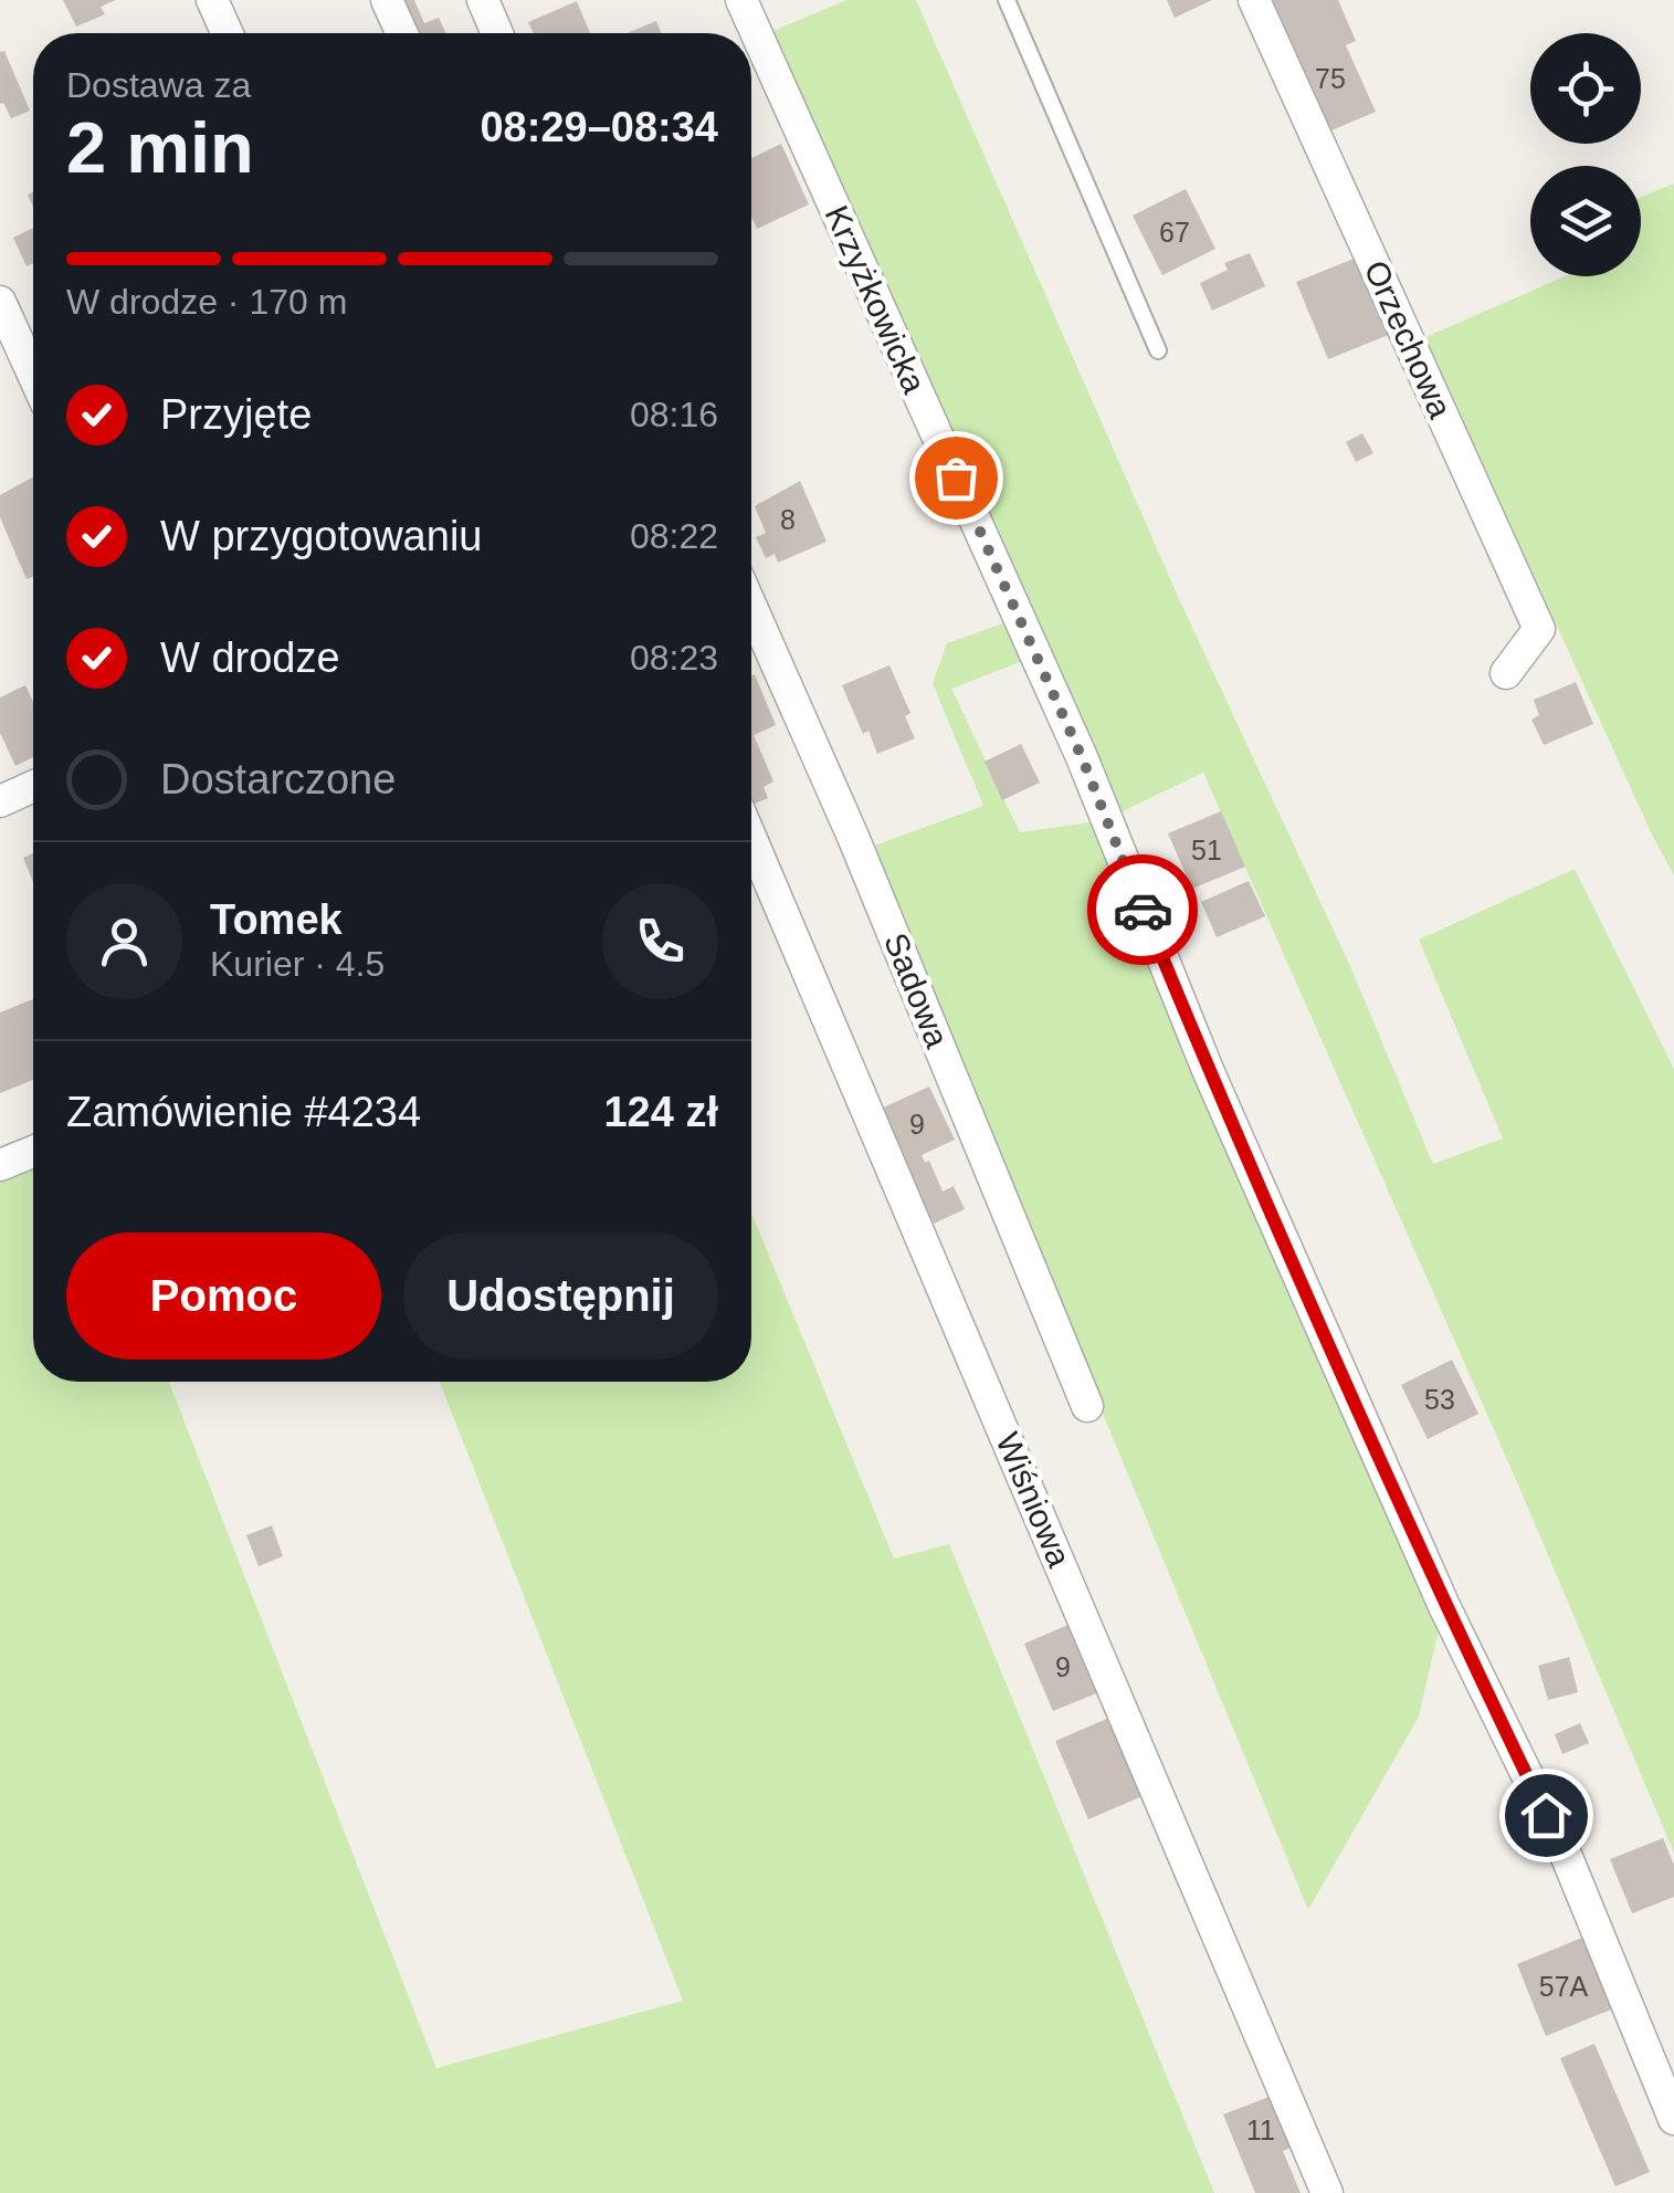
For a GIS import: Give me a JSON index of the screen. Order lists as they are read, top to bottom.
{
  "streets": {
    "street": [
      "Krzyżkowicka",
      "Orzechowa",
      "Sadowa",
      "Wiśniowa"
    ]
  },
  "house_numbers": [
    "75",
    "67",
    "8",
    "51",
    "9",
    "53",
    "9",
    "57A",
    "11"
  ],
  "page": {
    "heading": ["2 min", "Dostawa za", "08:29–08:34"],
    "panel": [
      "Tomek",
      "Kurier · 4.5",
      "Zamówienie #4234",
      "124 zł"
    ],
    "bar": "W drodze · 170 m",
    "list": [
      ["Przyjęte", "08:16"],
      ["W przygotowaniu", "08:22"],
      ["W drodze", "08:23"],
      "Dostarczone"
    ],
    "buttons": ["Pomoc", "Udostępnij"]
  }
}
